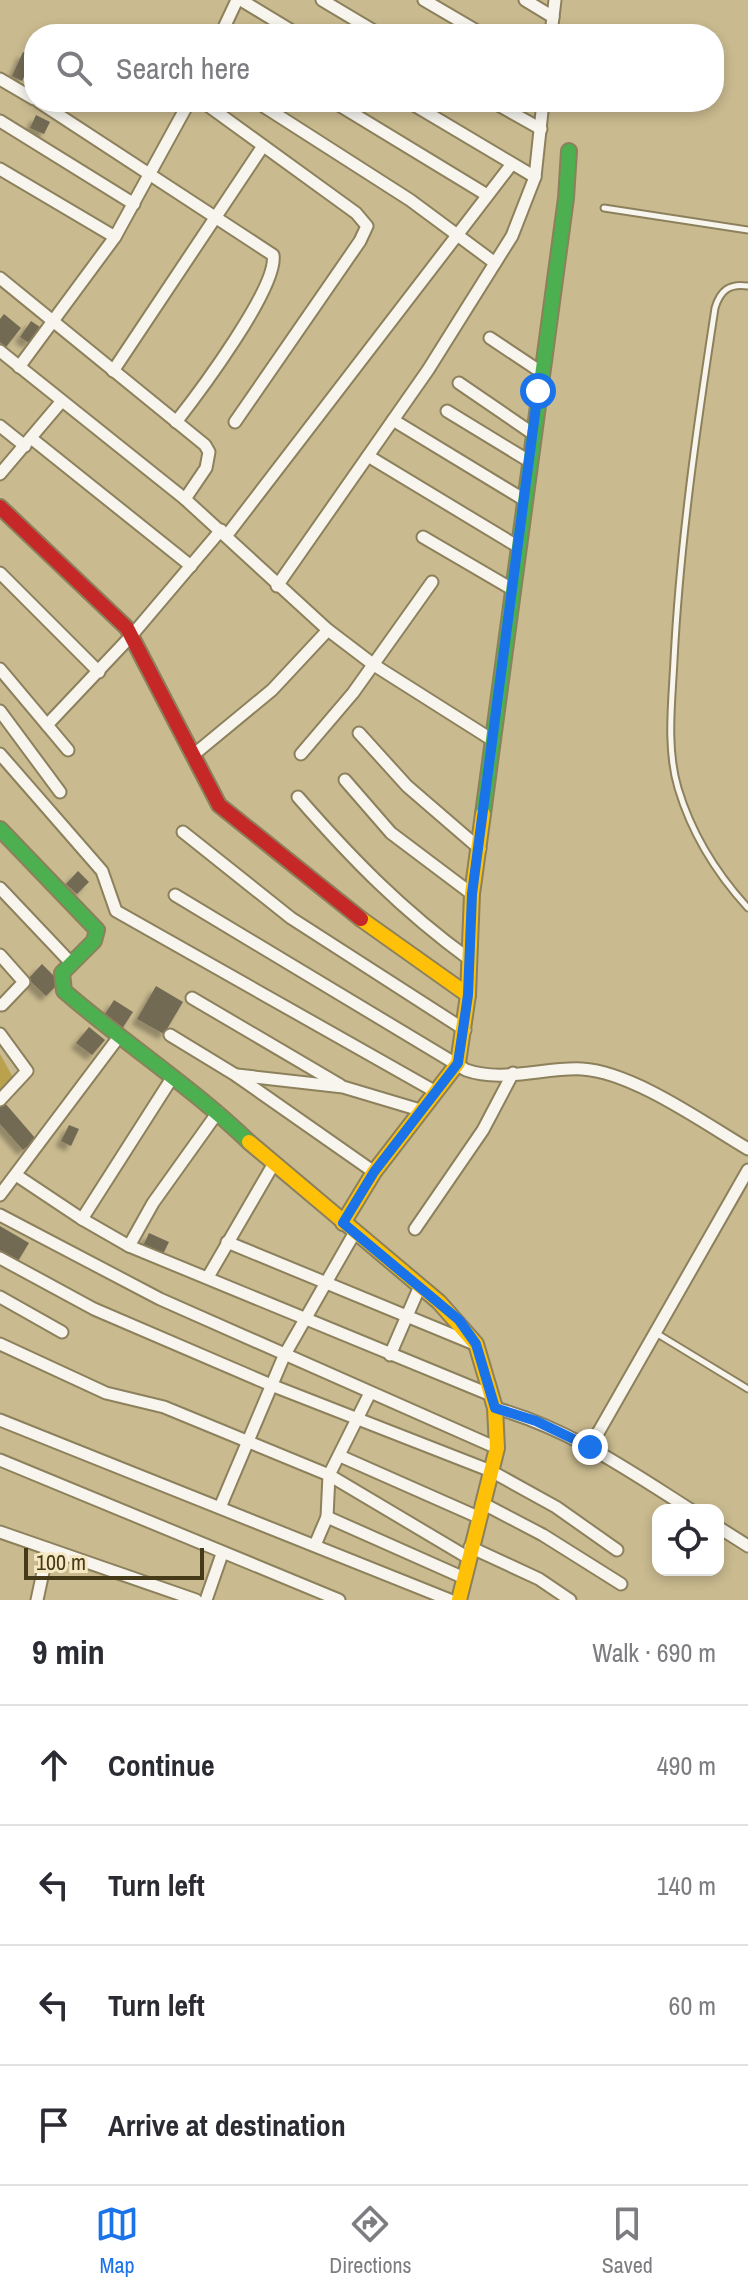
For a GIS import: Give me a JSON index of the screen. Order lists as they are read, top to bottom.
{
  "scale_bar": "100 m",
  "page": {
    "search": "Search here",
    "scale": "100 m",
    "heading": ["9 min", "Walk · 690 m"],
    "list": [
      ["Continue", "490 m"],
      ["Turn left", "140 m"],
      ["Turn left", "60 m"],
      "Arrive at destination"
    ],
    "nav": ["Map", "Directions", "Saved"]
  }
}
